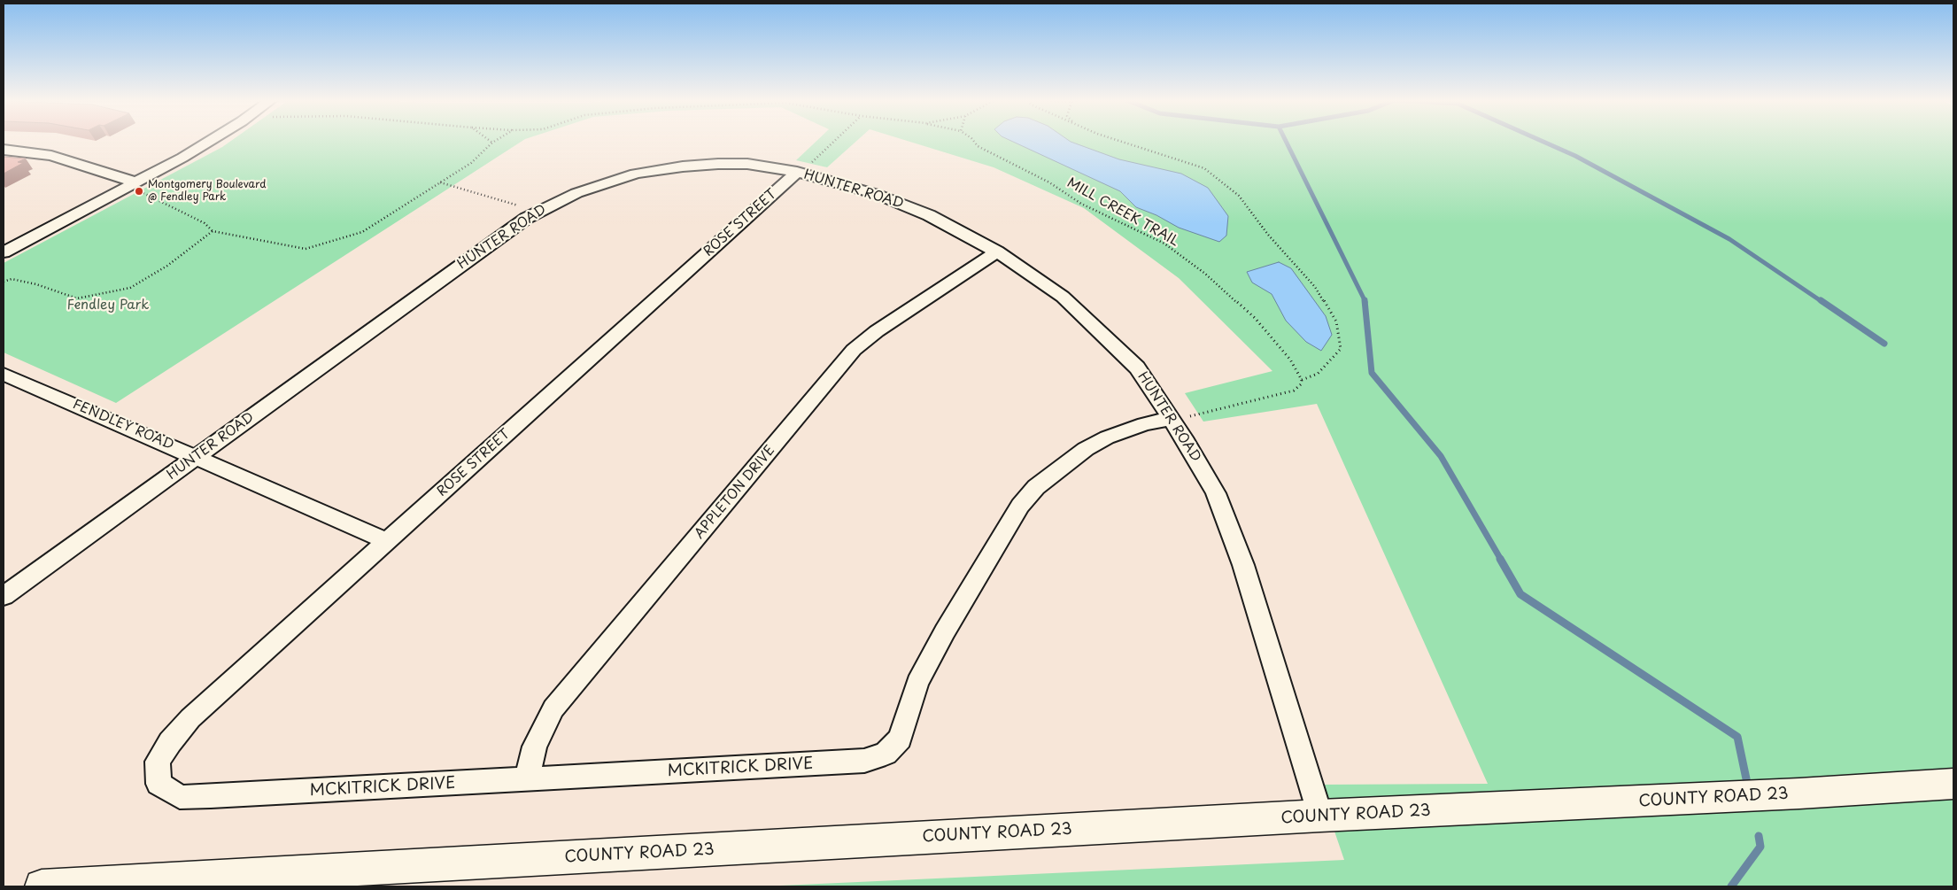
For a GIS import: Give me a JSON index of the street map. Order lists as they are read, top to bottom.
{
  "streets": {
    "main road": ["COUNTY ROAD 23"],
    "street": [
      "HUNTER ROAD",
      "ROSE STREET",
      "FENDLEY ROAD",
      "APPLETON DRIVE",
      "MCKITRICK DRIVE"
    ],
    "path": ["MILL CREEK TRAIL"]
  },
  "crossings": [
    ["HUNTER ROAD", "ROSE STREET"],
    ["HUNTER ROAD", "FENDLEY ROAD"],
    ["HUNTER ROAD", "APPLETON DRIVE"],
    ["HUNTER ROAD", "MCKITRICK DRIVE"],
    ["HUNTER ROAD", "COUNTY ROAD 23"],
    ["ROSE STREET", "FENDLEY ROAD"],
    ["ROSE STREET", "MCKITRICK DRIVE"],
    ["APPLETON DRIVE", "MCKITRICK DRIVE"]
  ],
  "parks": ["Fendley Park"],
  "places": ["Montgomery Boulevard @ Fendley Park"]
}
